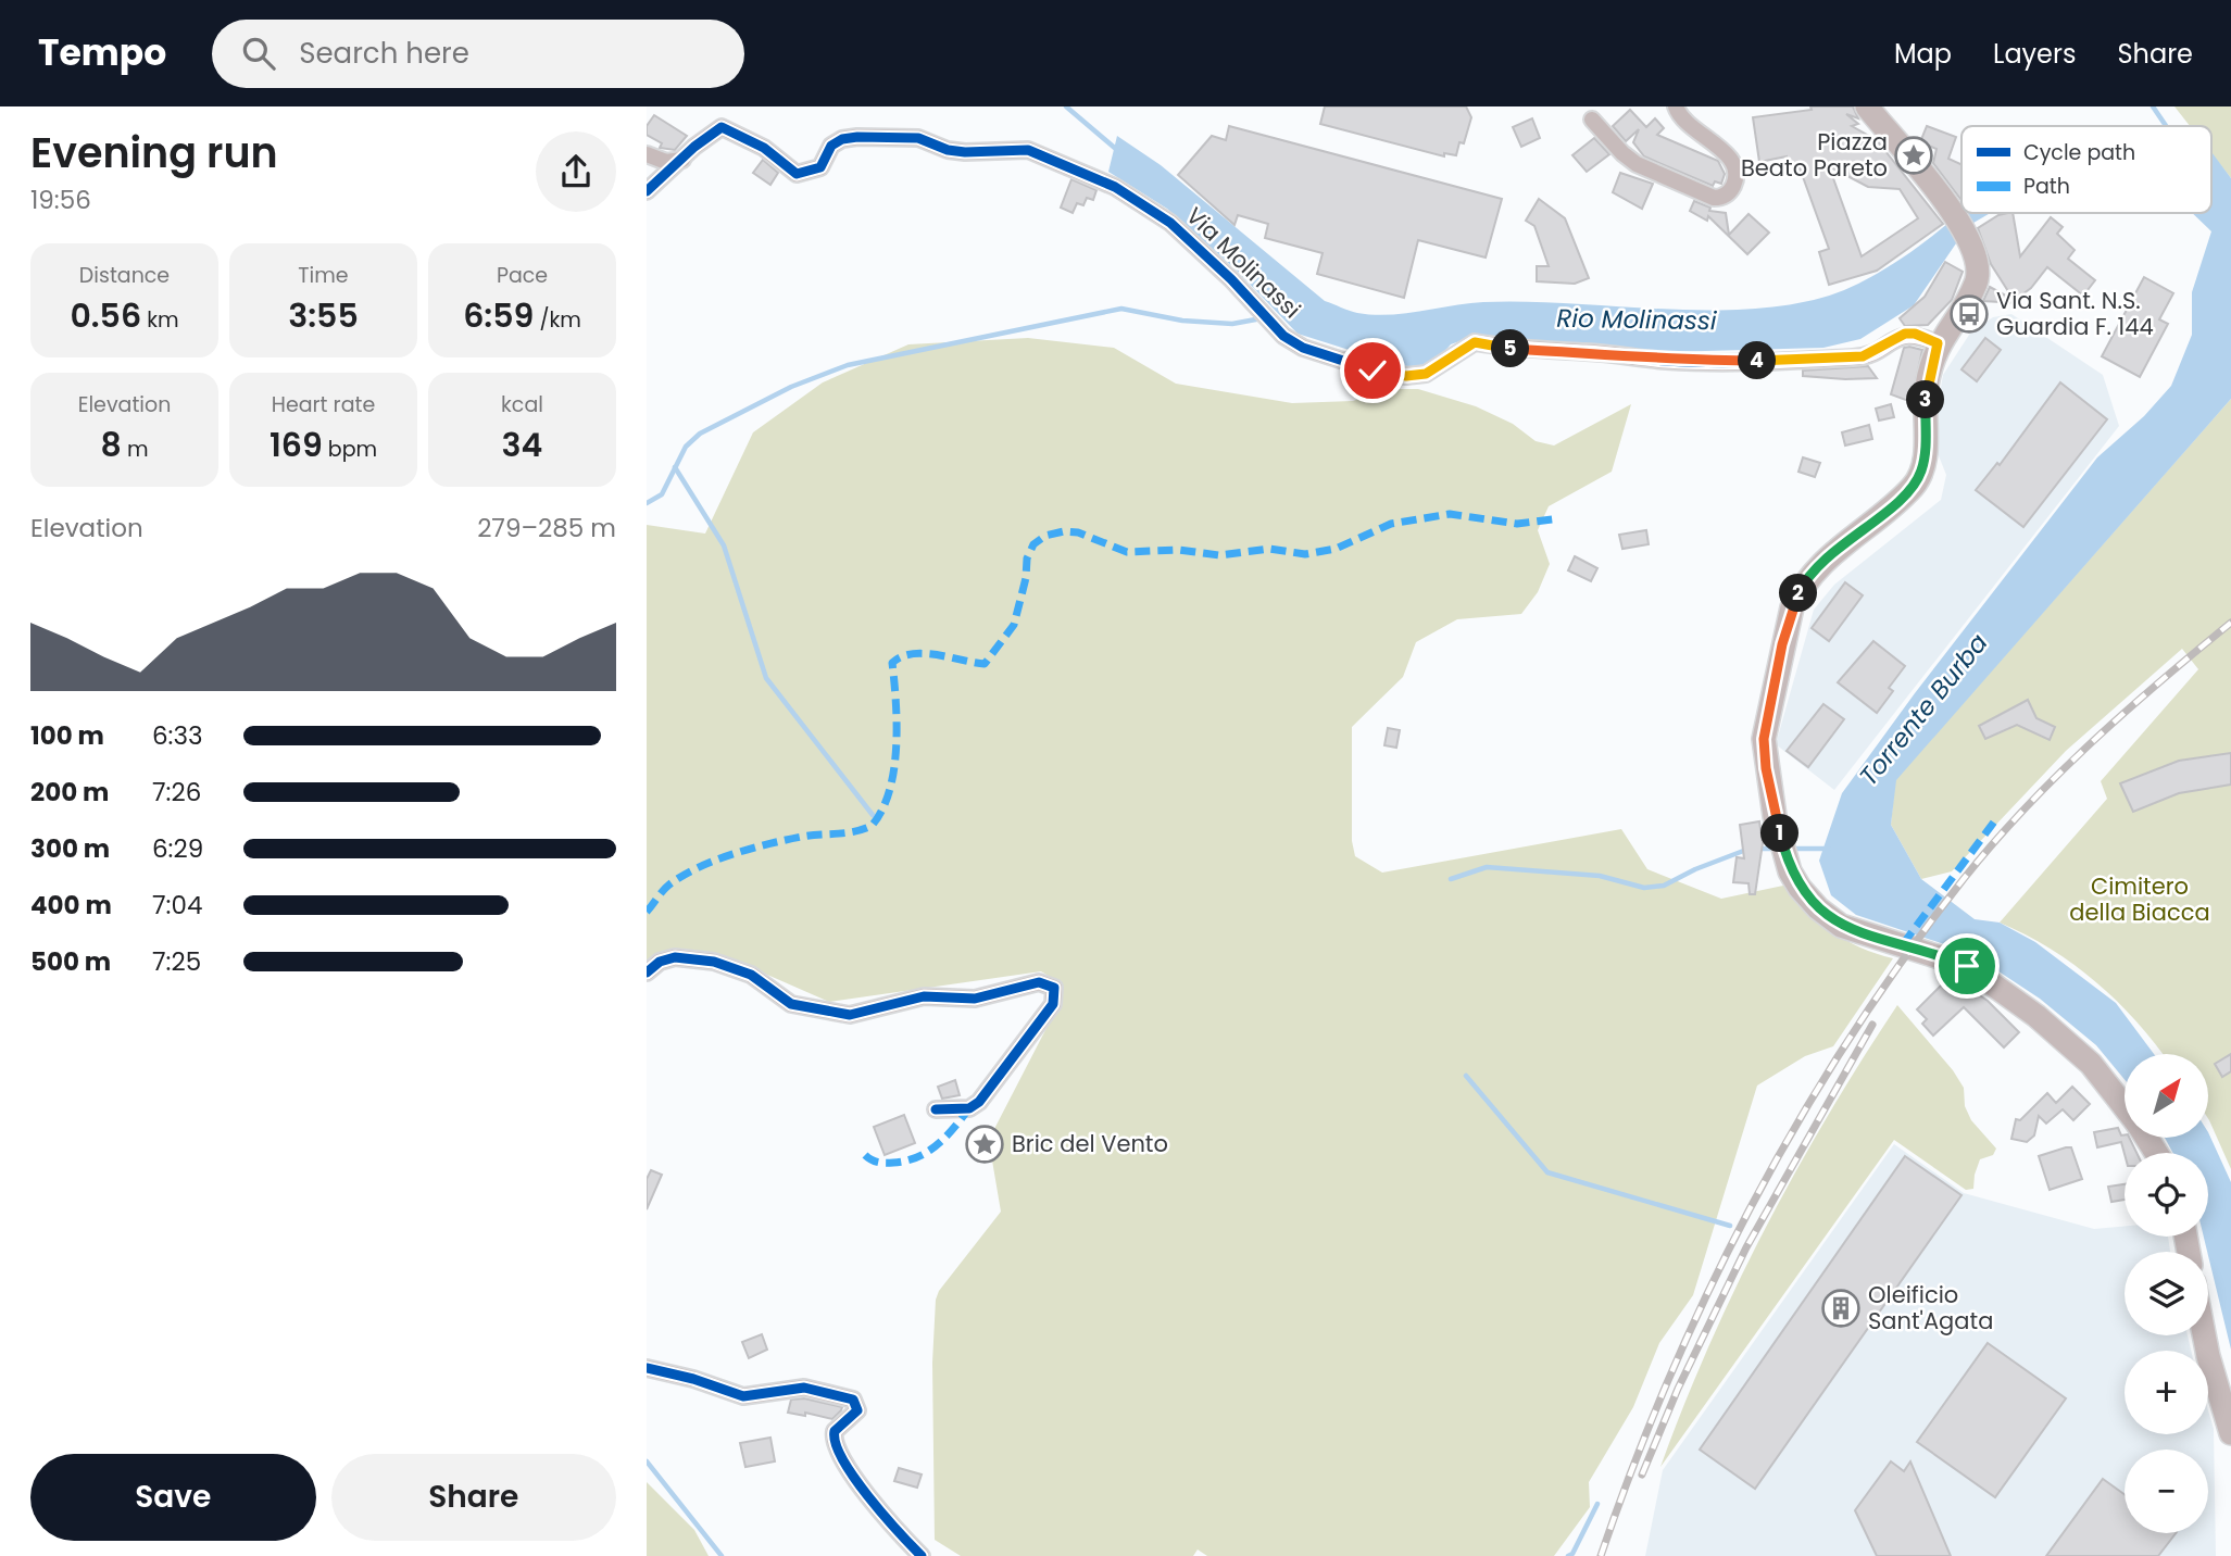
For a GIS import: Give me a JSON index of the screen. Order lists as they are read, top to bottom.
{
  "streets": {
    "street": ["Via Molinassi"]
  },
  "water": ["Rio Molinassi", "Torrente Burba"],
  "parks": ["Cimitero della Biacca"],
  "places": {
    "place": ["Piazza Beato Pareto", "Bric del Vento"],
    "bus stop": ["Via Sant. N.S. Guardia F. 144"],
    "building": ["Oleificio Sant'Agata"]
  },
  "legend": ["Cycle path", "Path"],
  "north": "top right",
  "page": {
    "header": "Tempo",
    "search": "Search here",
    "nav": ["Map", "Layers", "Share"],
    "heading": ["Evening run", "19:56"],
    "stats": [
      ["Distance", "0.56 km"],
      ["Time", "3:55"],
      ["Pace", "6:59 /km"],
      ["Elevation", "8 m"],
      ["Heart rate", "169 bpm"],
      ["kcal", "34"]
    ],
    "pins": [
      "5",
      "4",
      "3",
      "2",
      "1"
    ],
    "chart": ["Elevation", "279–285 m"],
    "list": [
      {
        "name": "100 m",
        "note": "6:33"
      },
      {
        "name": "200 m",
        "note": "7:26"
      },
      {
        "name": "300 m",
        "note": "6:29"
      },
      {
        "name": "400 m",
        "note": "7:04"
      },
      {
        "name": "500 m",
        "note": "7:25"
      }
    ],
    "map_buttons": ["+", "−"],
    "buttons": ["Save", "Share"]
  }
}
